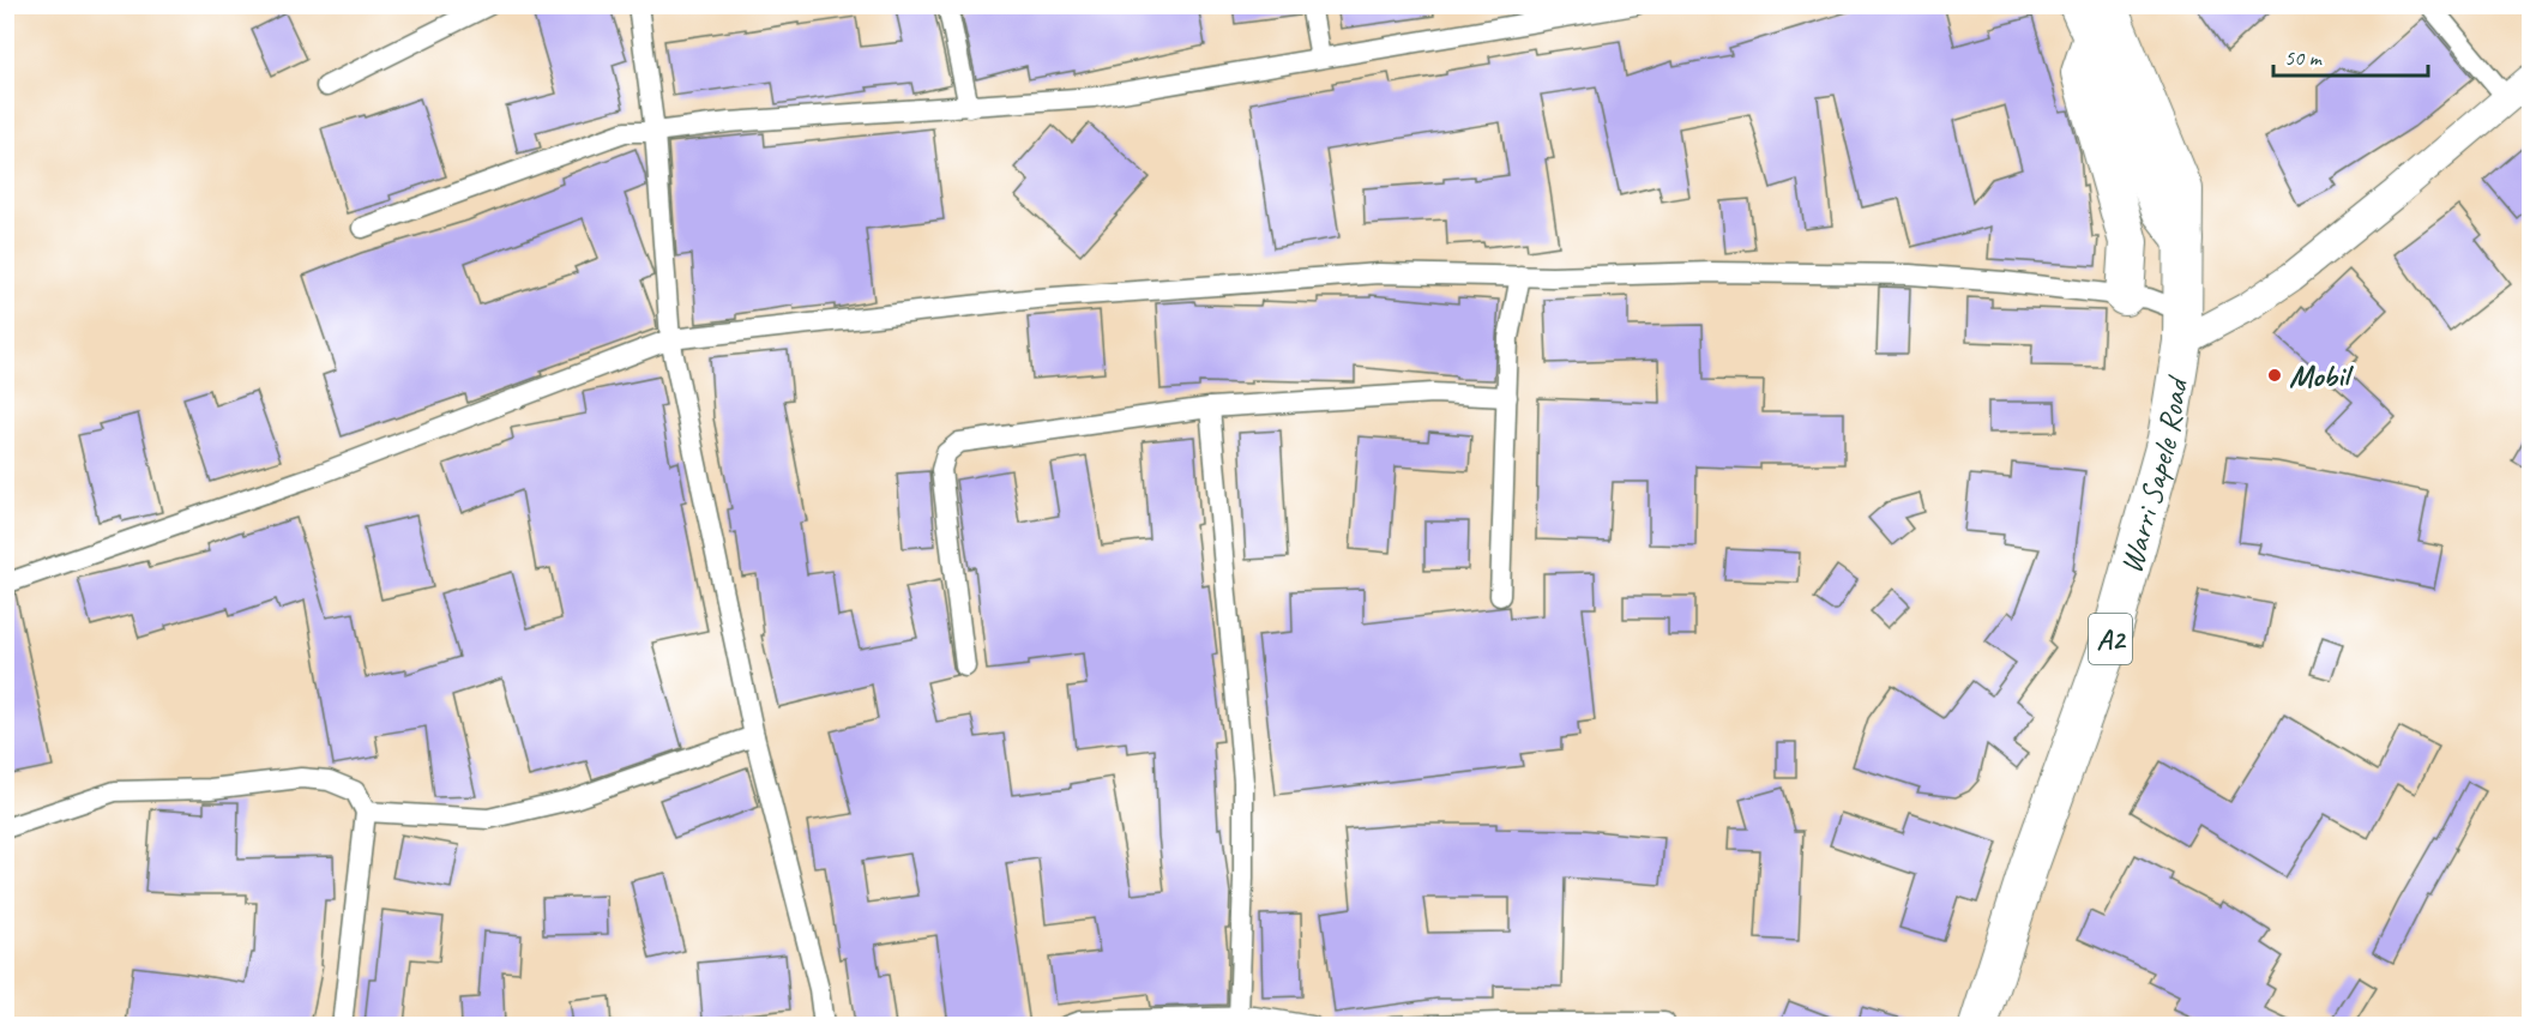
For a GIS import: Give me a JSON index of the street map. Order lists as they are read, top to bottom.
{
  "streets": {
    "highway": ["Warri Sapele Road", "A2"]
  },
  "places": ["Mobil"],
  "scale_bar": "50 m"
}
